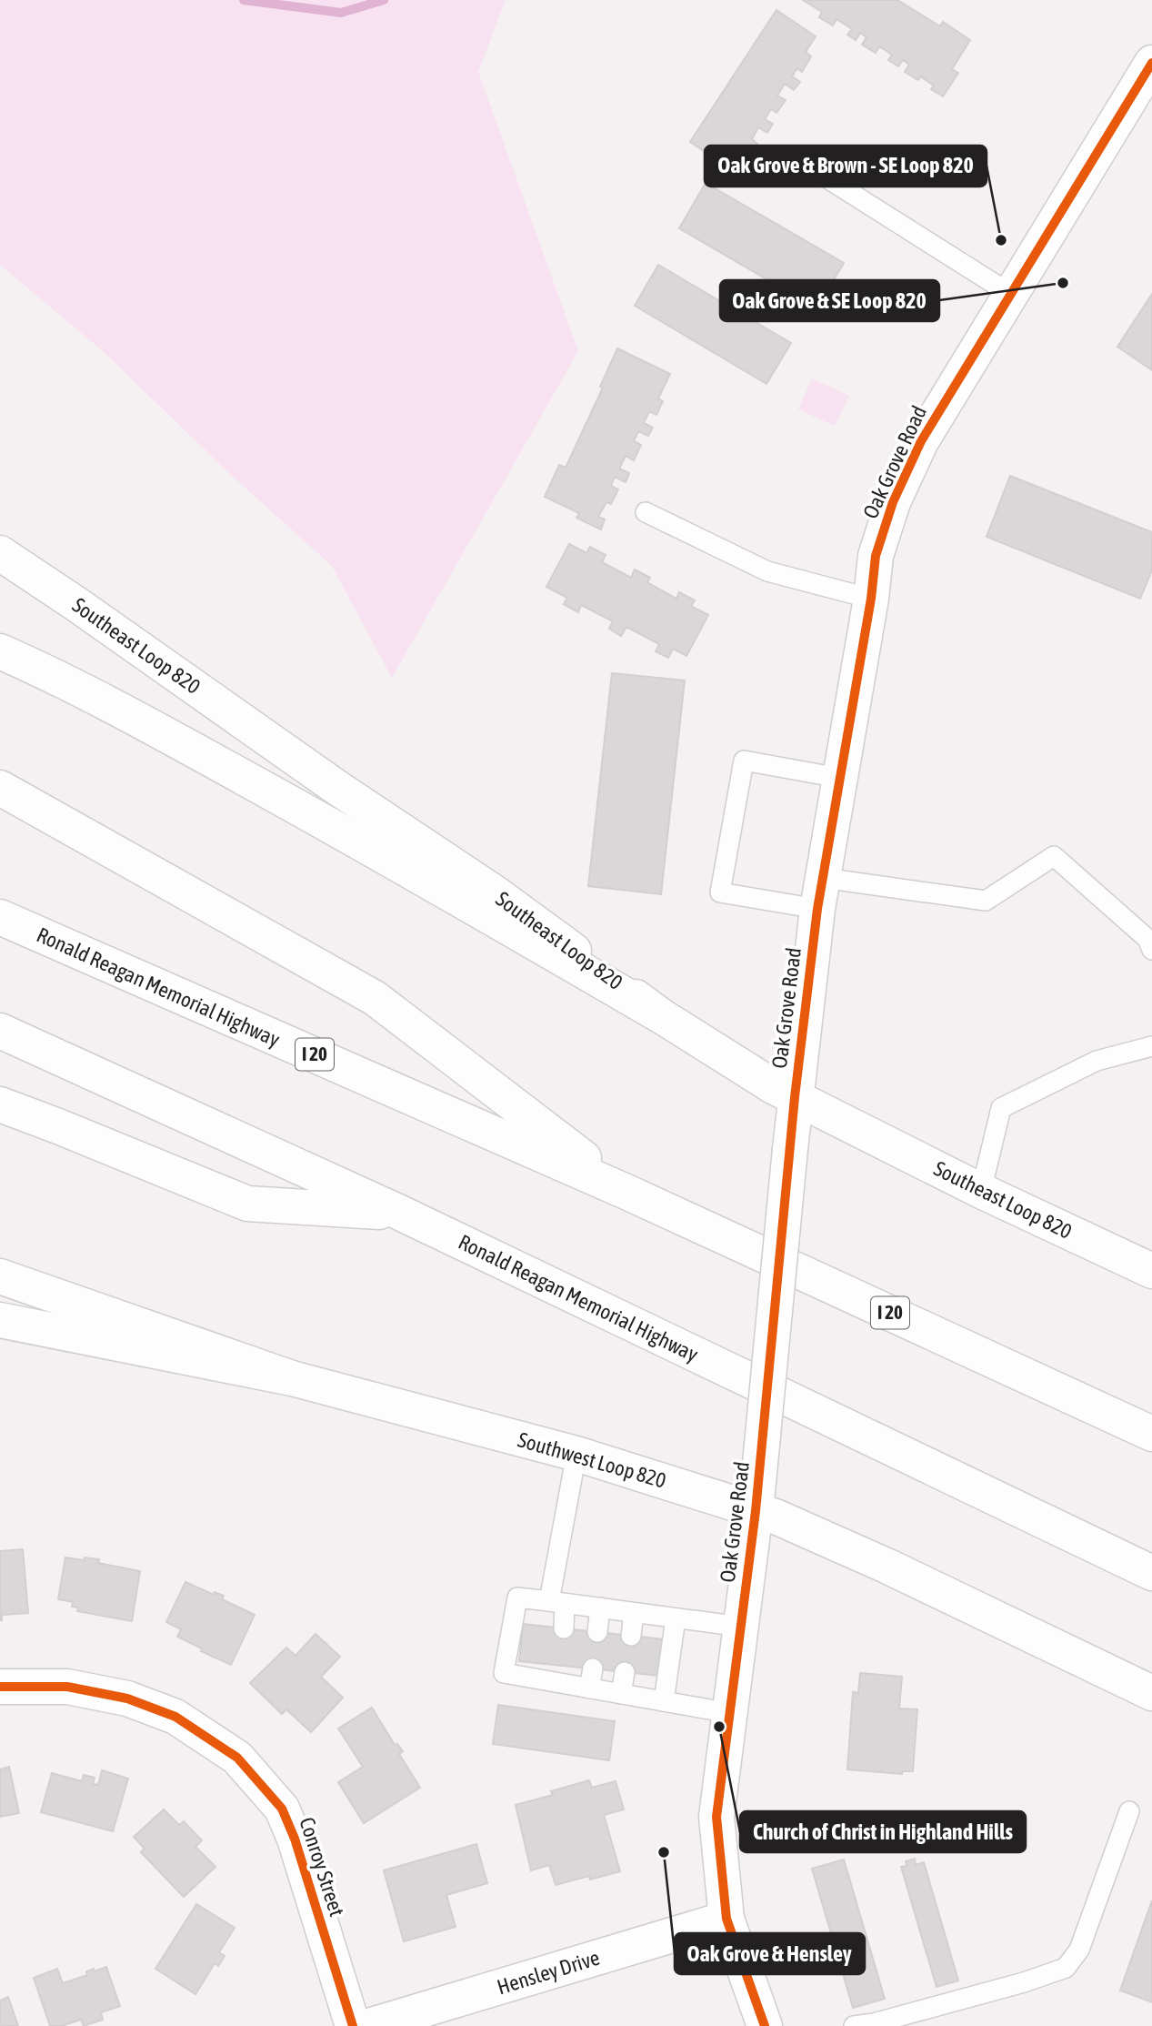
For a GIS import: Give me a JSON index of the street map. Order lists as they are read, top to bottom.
{
  "streets": {
    "main road": [
      "Oak Grove Road",
      "Southeast Loop 820",
      "Ronald Reagan Memorial Highway",
      "I 20",
      "Southwest Loop 820",
      "Conroy Street",
      "Hensley Drive"
    ]
  },
  "crossings": [
    ["Oak Grove Road", "Southeast Loop 820"],
    ["Oak Grove Road", "Southwest Loop 820"],
    ["Oak Grove Road", "Hensley Drive"]
  ],
  "places": [
    "Oak Grove & Brown - SE Loop 820",
    "Oak Grove & SE Loop 820",
    "Church of Christ in Highland Hills",
    "Oak Grove & Hensley"
  ]
}
